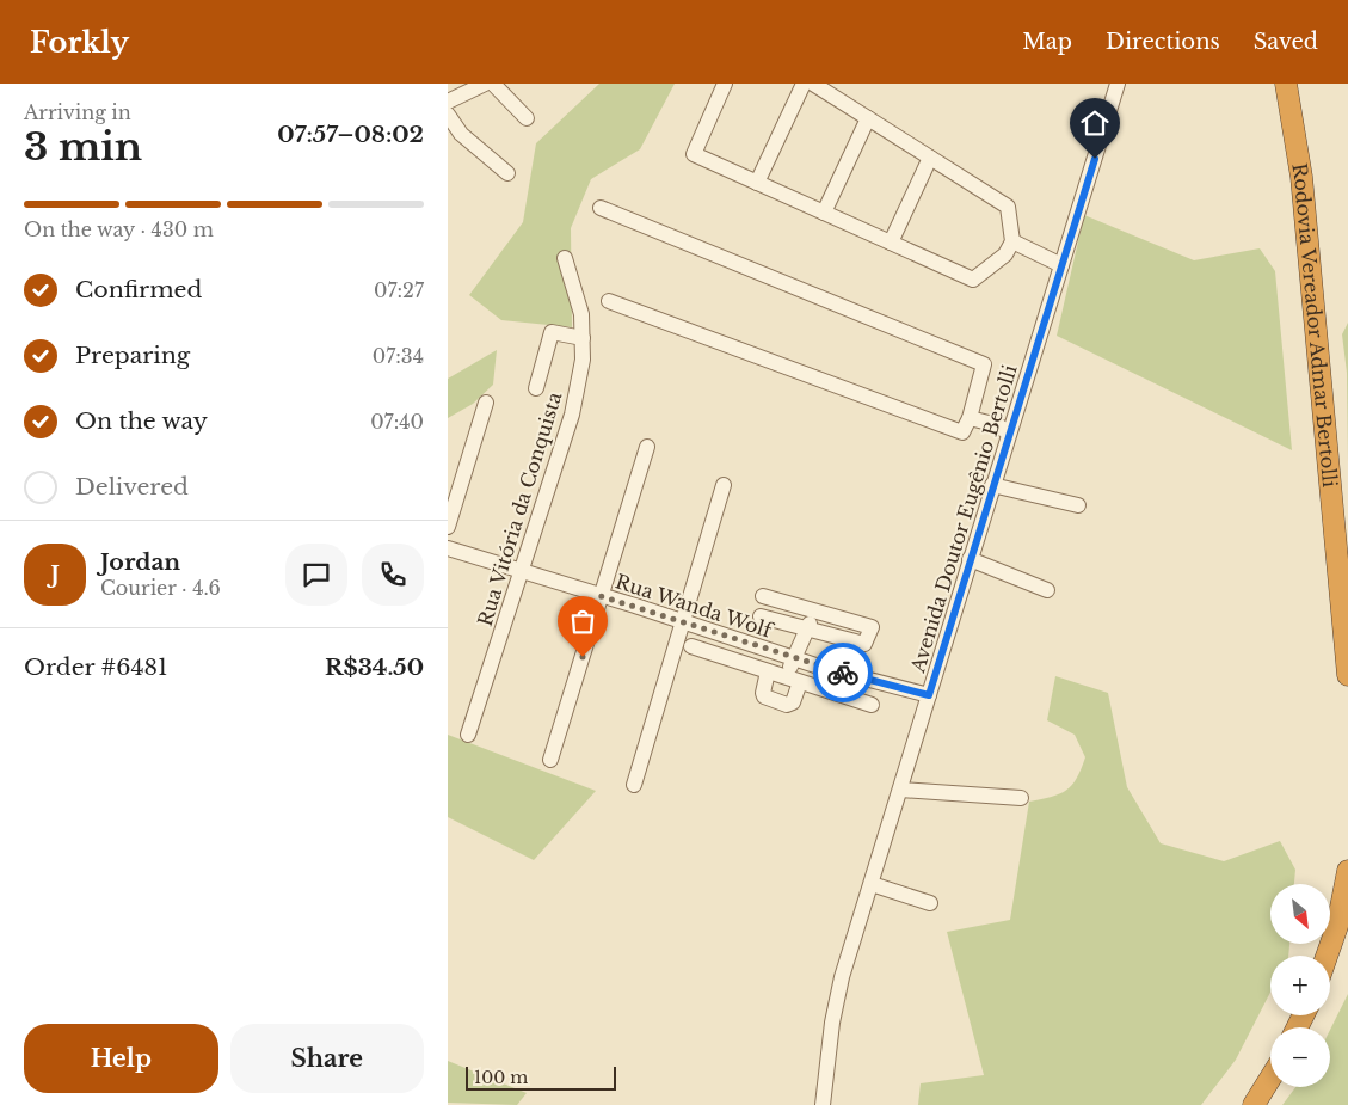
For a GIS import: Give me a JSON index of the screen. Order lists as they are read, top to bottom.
{
  "streets": {
    "highway": ["Rodovia Vereador Admar Bertolli"],
    "street": ["Rua Vitória da Conquista", "Avenida Doutor Eugênio Bertolli", "Rua Wanda Wolf"]
  },
  "crossings": [
    ["Rua Vitória da Conquista", "Rua Wanda Wolf"],
    ["Avenida Doutor Eugênio Bertolli", "Rua Wanda Wolf"]
  ],
  "scale_bar": "100 m",
  "north": "bottom right",
  "page": {
    "header": "Forkly",
    "nav": ["Map", "Directions", "Saved"],
    "heading": ["3 min", "Arriving in", "07:57–08:02"],
    "panel": [
      "Jordan",
      "Courier · 4.6",
      "Order #6481",
      "R$34.50"
    ],
    "bar": "On the way · 430 m",
    "list": [
      ["Confirmed", "07:27"],
      ["Preparing", "07:34"],
      ["On the way", "07:40"],
      "Delivered"
    ],
    "round": "J",
    "map_buttons": ["+", "−"],
    "buttons": ["Help", "Share"],
    "scale": "100 m"
  }
}
